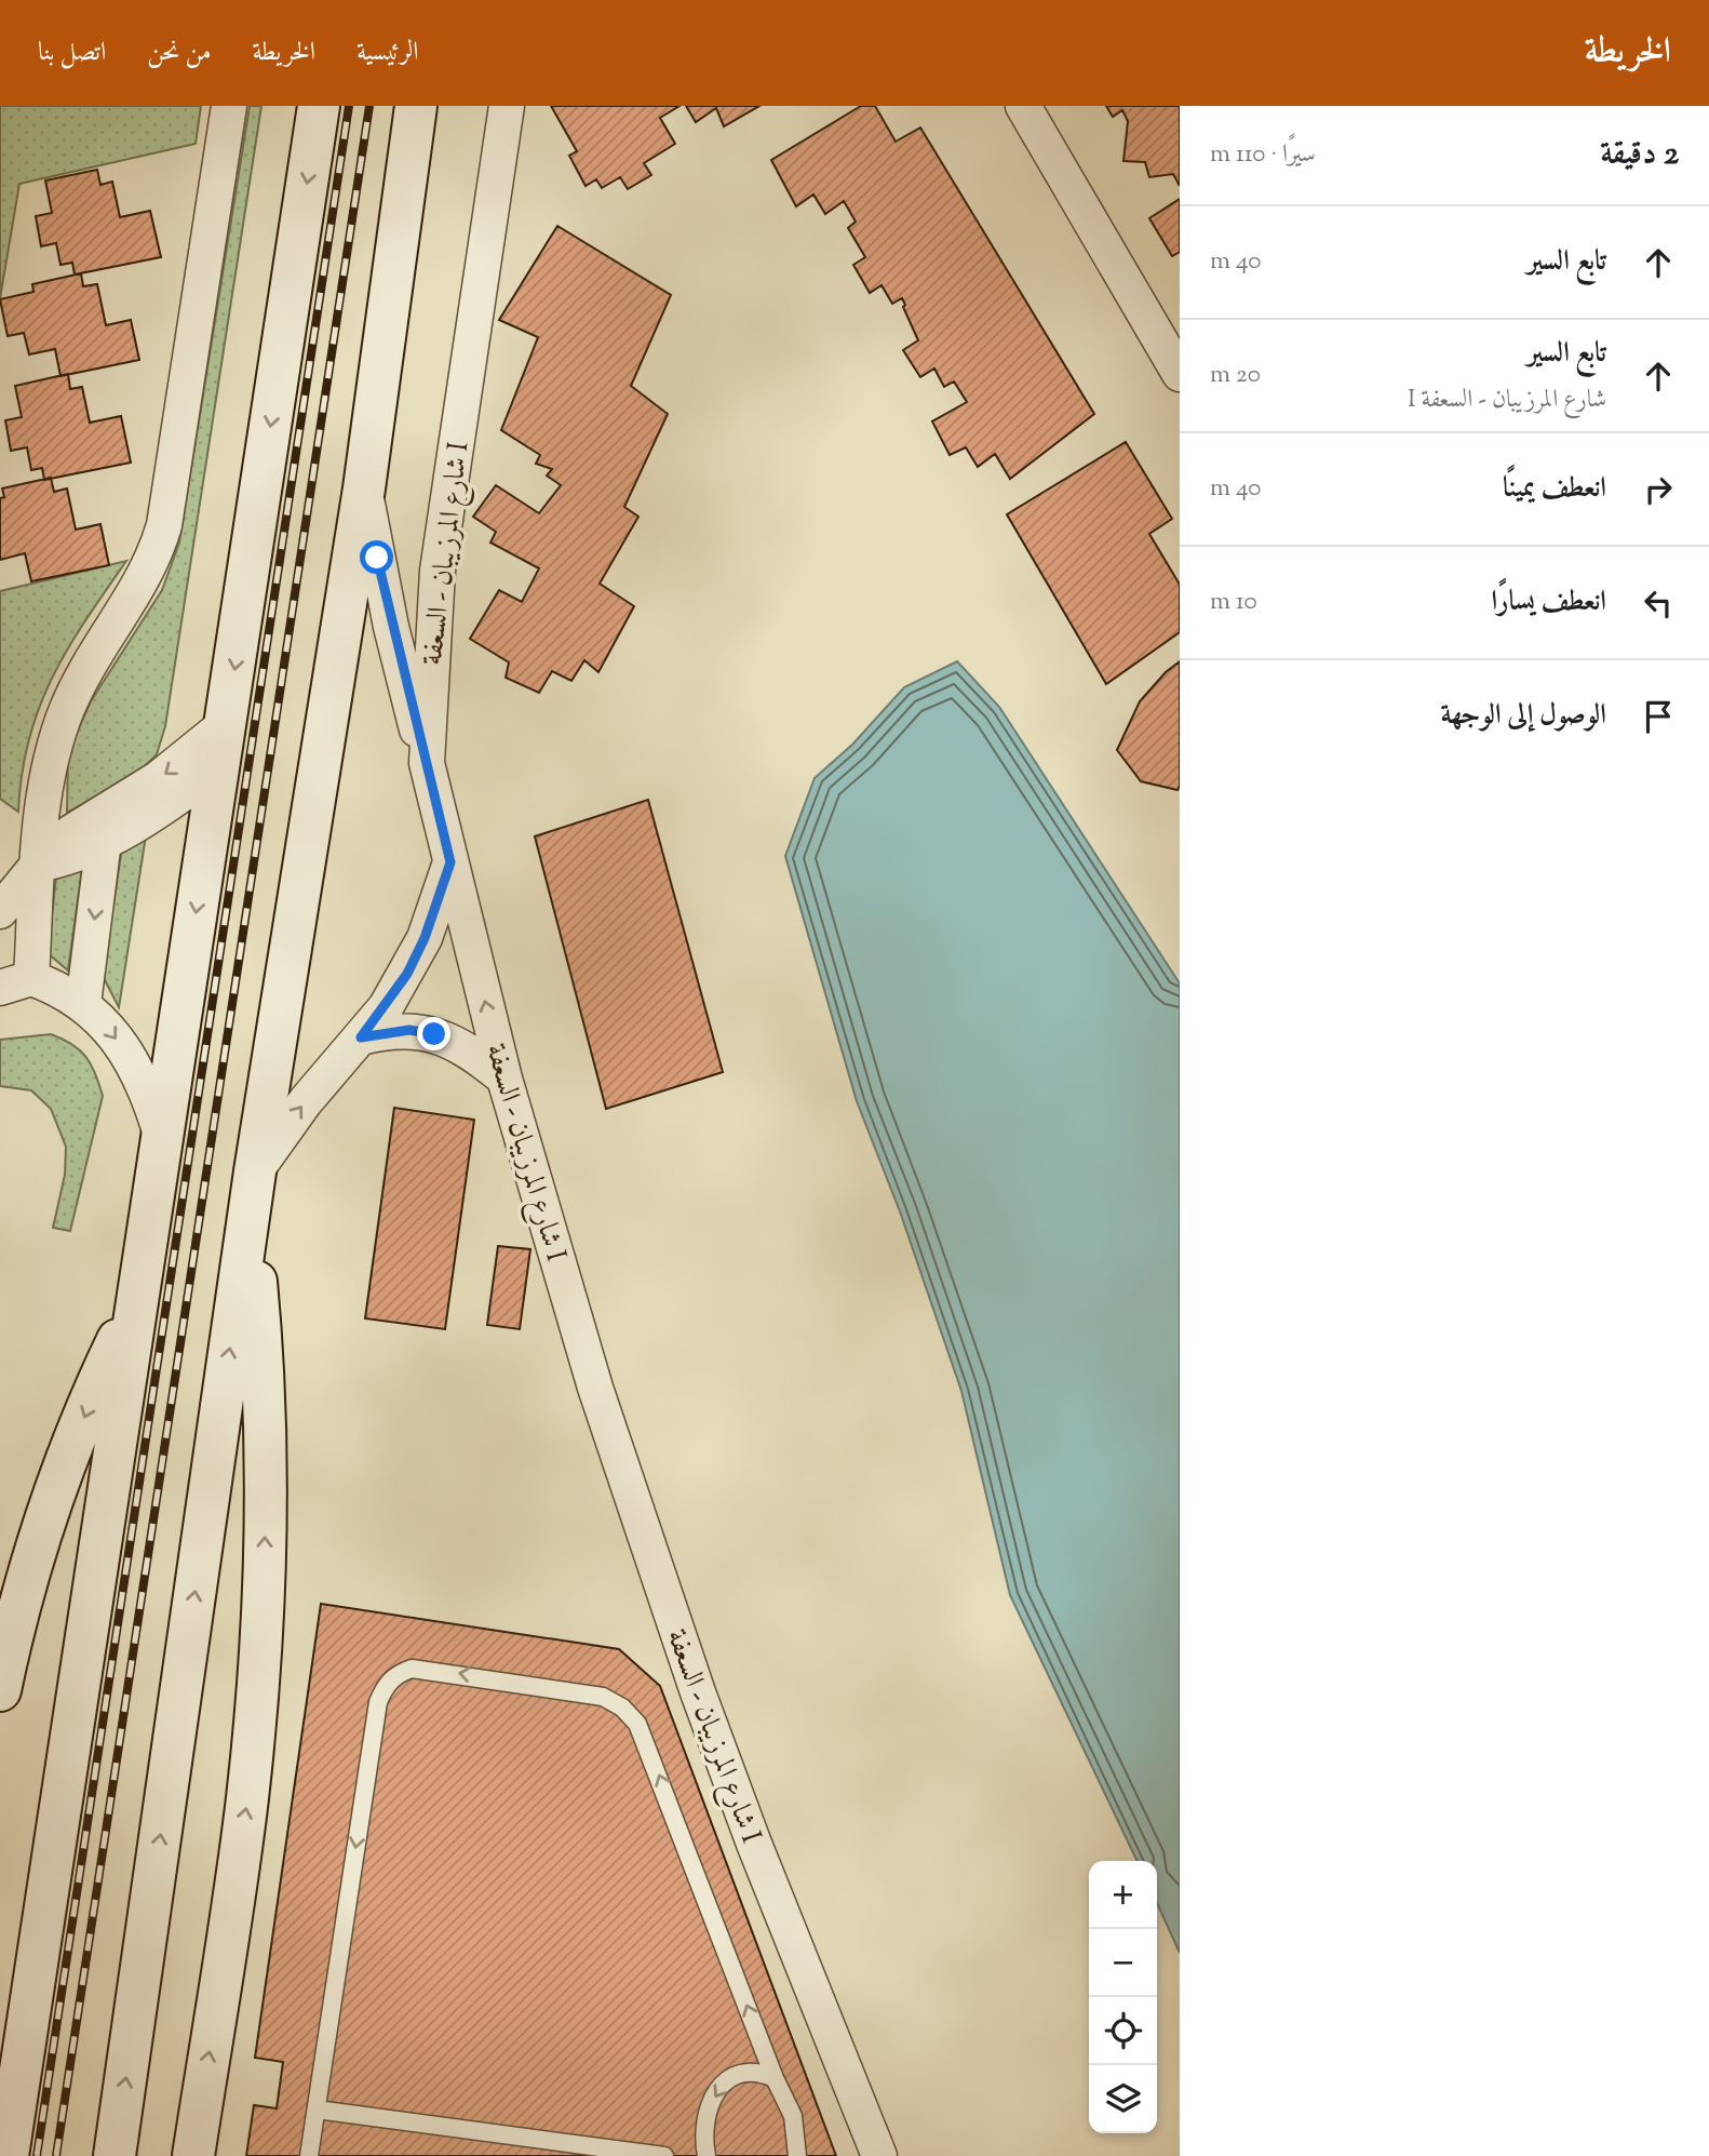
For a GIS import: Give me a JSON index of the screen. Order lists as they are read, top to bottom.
{
  "streets": {
    "street": ["شارع المرزيبان - السعفة I"]
  },
  "page": {
    "header": "الخريطة",
    "nav": [
      "الرئيسية",
      "الخريطة",
      "من نحن",
      "اتصل بنا"
    ],
    "heading": ["2 دقيقة", "سيرًا · 110 m"],
    "list": [
      ["تابع السير", "40 m"],
      ["تابع السير", "شارع المرزيبان - السعفة I", "20 m"],
      ["انعطف يمينًا", "40 m"],
      ["انعطف يسارًا", "10 m"],
      "الوصول إلى الوجهة"
    ],
    "map_buttons": ["+", "−"]
  }
}
